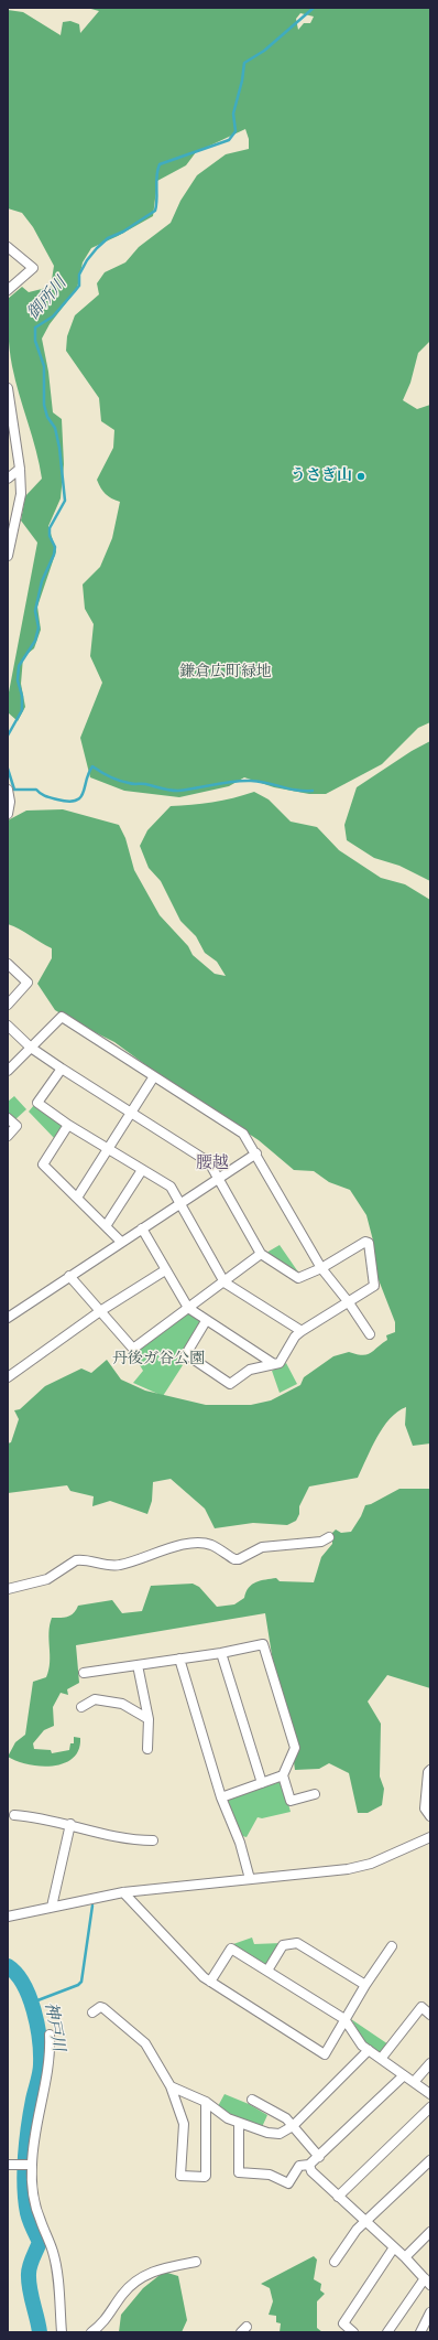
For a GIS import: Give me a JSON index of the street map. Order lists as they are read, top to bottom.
{
  "districts": ["腰越"],
  "water": ["御所川", "神戸川"],
  "parks": ["鎌倉広町緑地", "丹後ガ谷公園"],
  "places": ["うさぎ山"]
}
